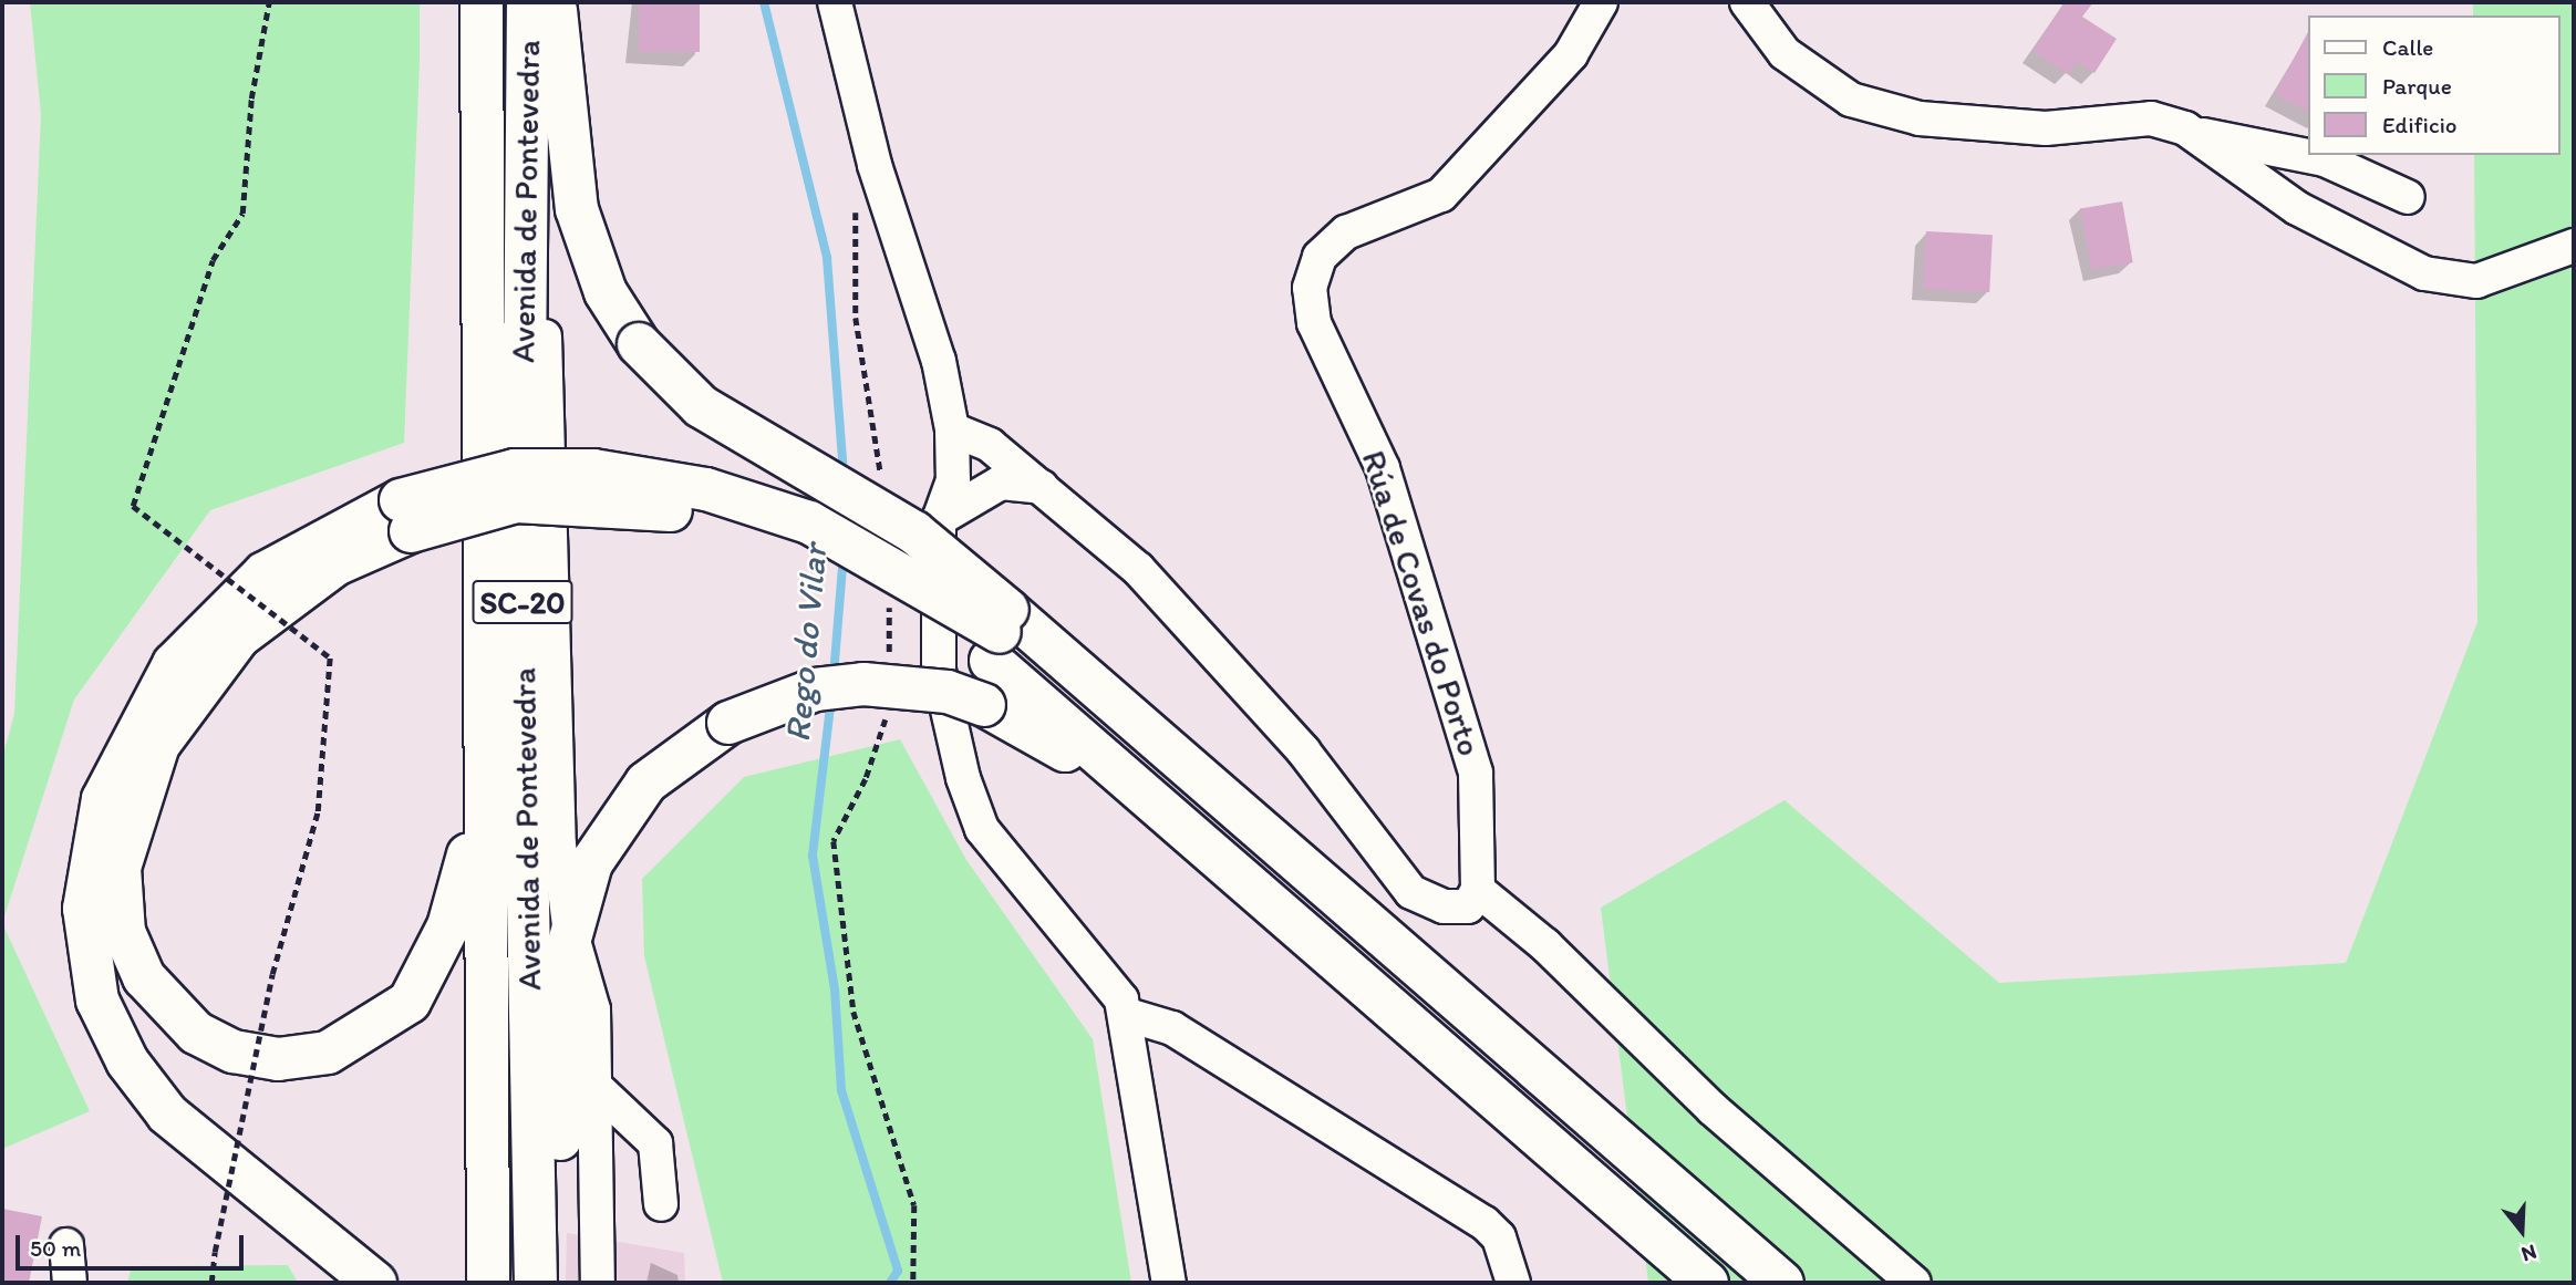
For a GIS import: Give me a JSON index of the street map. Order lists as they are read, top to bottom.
{
  "streets": {
    "highway": ["Avenida de Pontevedra", "SC-20"],
    "street": ["Rúa de Covas do Porto"]
  },
  "water": ["Rego do Vilar"],
  "legend": ["Calle", "Parque", "Edificio"],
  "scale_bar": "50 m",
  "north": "bottom"
}
